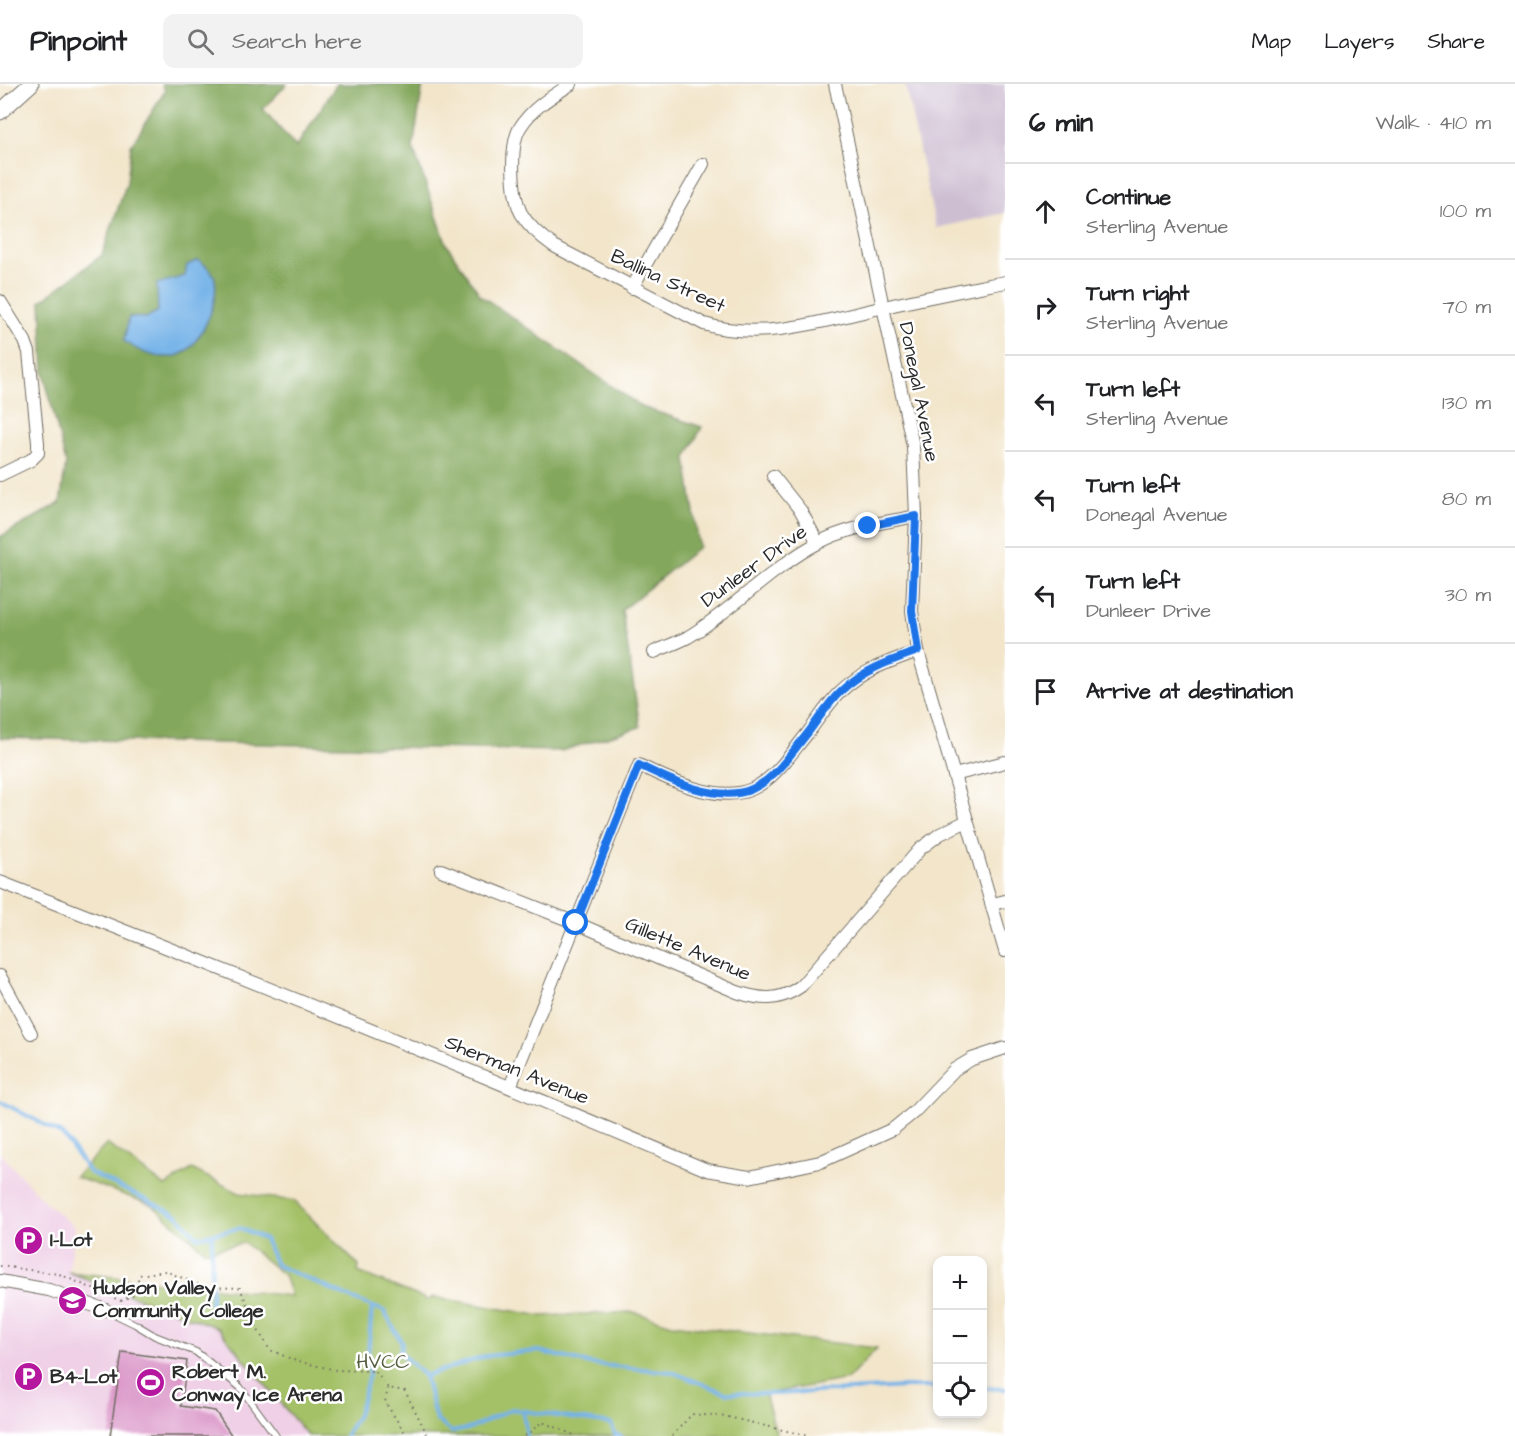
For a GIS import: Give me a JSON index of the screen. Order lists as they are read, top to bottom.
{
  "streets": {
    "street": [
      "Ballina Street",
      "Donegal Avenue",
      "Dunleer Drive",
      "Gillette Avenue",
      "Sherman Avenue"
    ]
  },
  "crossings": [
    ["Ballina Street", "Donegal Avenue"],
    ["Donegal Avenue", "Dunleer Drive"],
    ["Donegal Avenue", "Gillette Avenue"]
  ],
  "parks": ["HVCC"],
  "places": {
    "parking": ["I-Lot", "B4-Lot"],
    "school or university": ["Hudson Valley Community College"],
    "sports": ["Robert M. Conway Ice Arena"]
  },
  "page": {
    "header": "Pinpoint",
    "search": "Search here",
    "nav": ["Map", "Layers", "Share"],
    "heading": ["6 min", "Walk · 410 m"],
    "list": [
      ["Continue", "Sterling Avenue", "100 m"],
      ["Turn right", "Sterling Avenue", "70 m"],
      ["Turn left", "Sterling Avenue", "130 m"],
      ["Turn left", "Donegal Avenue", "80 m"],
      ["Turn left", "Dunleer Drive", "30 m"],
      "Arrive at destination"
    ],
    "map_buttons": ["+", "−"]
  }
}
